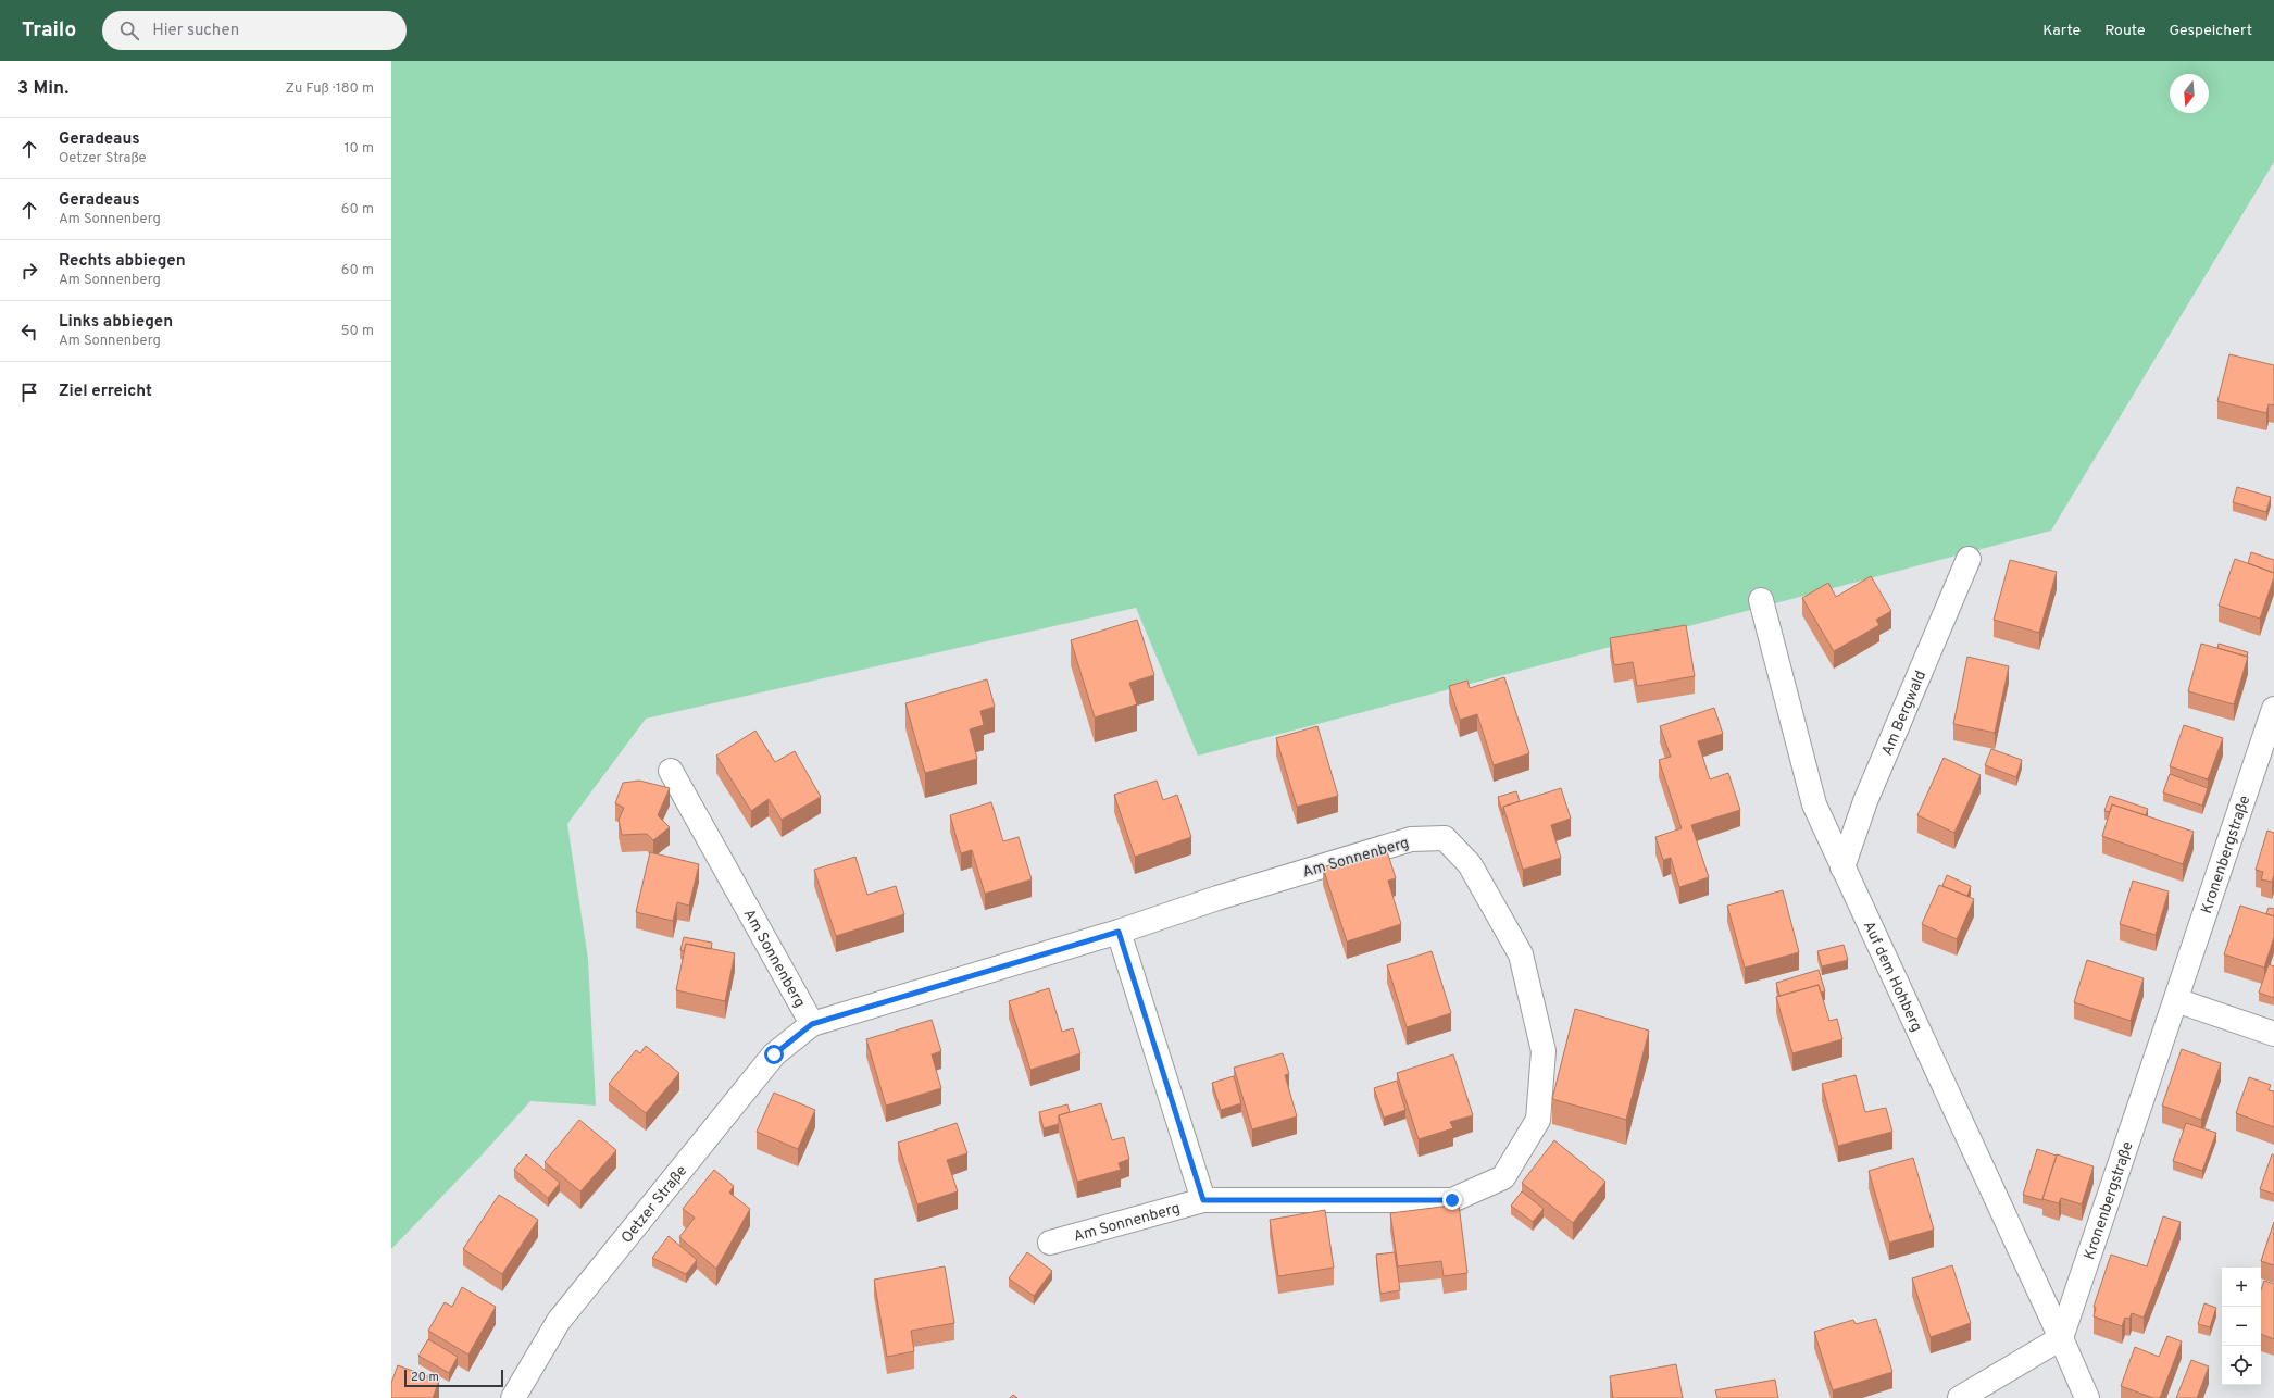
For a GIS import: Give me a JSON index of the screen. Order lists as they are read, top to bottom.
{
  "streets": {
    "street": [
      "Am Bergwald",
      "Kronenbergstraße",
      "Am Sonnenberg",
      "Auf dem Hohberg",
      "Oetzer Straße"
    ]
  },
  "crossings": [
    ["Am Bergwald", "Auf dem Hohberg"],
    ["Kronenbergstraße", "Auf dem Hohberg"],
    ["Am Sonnenberg", "Oetzer Straße"]
  ],
  "scale_bar": "20 m",
  "north": "bottom",
  "page": {
    "header": "Trailo",
    "search": "Hier suchen",
    "nav": ["Karte", "Route", "Gespeichert"],
    "heading": ["3 Min.", "Zu Fuß · 180 m"],
    "list": [
      ["Geradeaus", "Oetzer Straße", "10 m"],
      ["Geradeaus", "Am Sonnenberg", "60 m"],
      ["Rechts abbiegen", "Am Sonnenberg", "60 m"],
      ["Links abbiegen", "Am Sonnenberg", "50 m"],
      "Ziel erreicht"
    ],
    "map_buttons": ["+", "−"],
    "scale": "20 m"
  }
}
